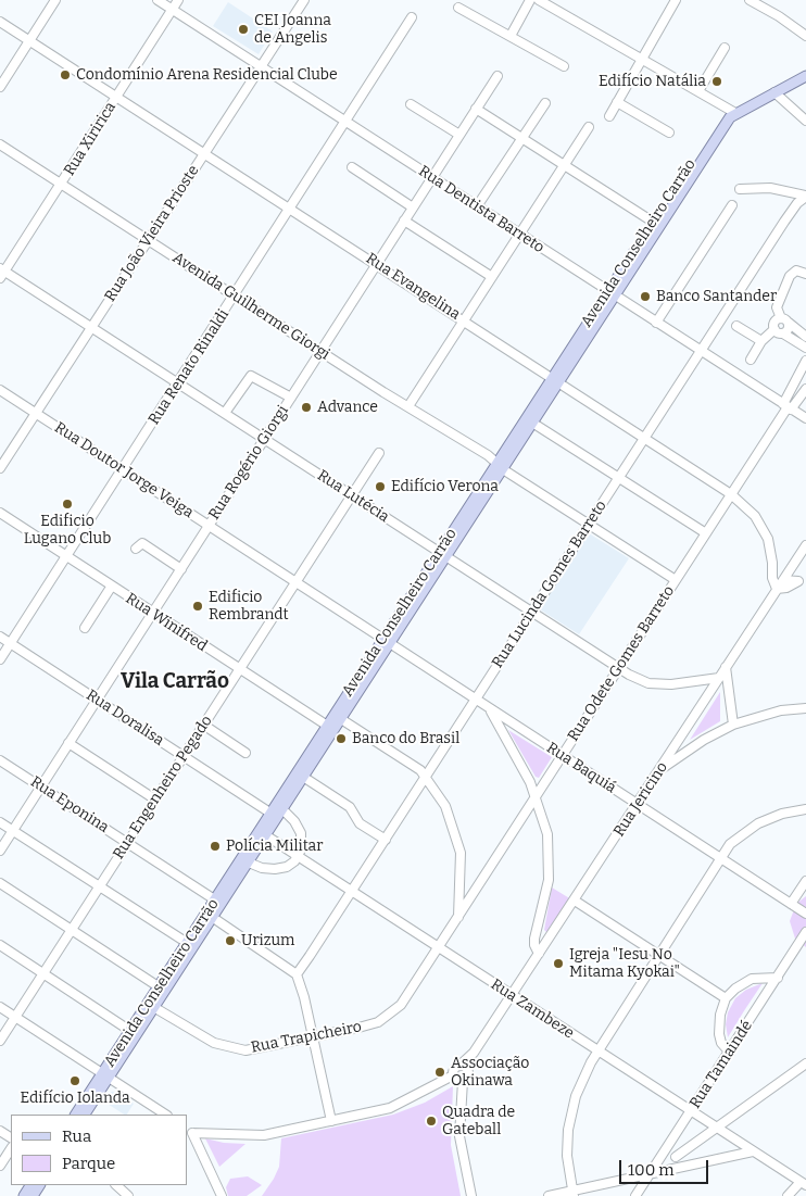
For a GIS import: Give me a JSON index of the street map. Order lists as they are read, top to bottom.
{
  "streets": {
    "main road": ["Avenida Conselheiro Carrão"],
    "street": [
      "Rua Xiririca",
      "Rua Dentista Barreto",
      "Rua João Vieira Prioste",
      "Rua Evangelina",
      "Avenida Guilherme Giorgi",
      "Rua Renato Rinaldi",
      "Rua Rogério Giorgi",
      "Rua Doutor Jorge Veiga",
      "Rua Lutécia",
      "Rua Lucinda Gomes Barreto",
      "Rua Winifred",
      "Rua Odete Gomes Barreto",
      "Rua Doralisa",
      "Rua Baquiá",
      "Rua Engenheiro Pegado",
      "Rua Jericino",
      "Rua Eponina",
      "Rua Zambeze",
      "Rua Trapicheiro",
      "Rua Tamaindé"
    ]
  },
  "crossings": [
    ["Rua Xiririca", "Rua Dentista Barreto"],
    ["Rua Xiririca", "Rua Evangelina"],
    ["Rua Xiririca", "Avenida Guilherme Giorgi"],
    ["Rua Xiririca", "Rua Lutécia"],
    ["Rua Dentista Barreto", "Rua João Vieira Prioste"],
    ["Rua Dentista Barreto", "Avenida Conselheiro Carrão"],
    ["Rua Dentista Barreto", "Rua Renato Rinaldi"],
    ["Rua Dentista Barreto", "Rua Rogério Giorgi"],
    ["Rua Dentista Barreto", "Rua Lucinda Gomes Barreto"],
    ["Rua Dentista Barreto", "Rua Odete Gomes Barreto"],
    ["Rua João Vieira Prioste", "Rua Evangelina"],
    ["Rua João Vieira Prioste", "Avenida Guilherme Giorgi"],
    ["Rua João Vieira Prioste", "Rua Doutor Jorge Veiga"],
    ["Rua João Vieira Prioste", "Rua Lutécia"],
    ["Avenida Conselheiro Carrão", "Rua Evangelina"],
    ["Avenida Conselheiro Carrão", "Avenida Guilherme Giorgi"],
    ["Avenida Conselheiro Carrão", "Rua Doutor Jorge Veiga"],
    ["Avenida Conselheiro Carrão", "Rua Lutécia"],
    ["Avenida Conselheiro Carrão", "Rua Winifred"],
    ["Avenida Conselheiro Carrão", "Rua Doralisa"],
    ["Avenida Conselheiro Carrão", "Rua Baquiá"],
    ["Avenida Conselheiro Carrão", "Rua Eponina"],
    ["Avenida Conselheiro Carrão", "Rua Zambeze"],
    ["Avenida Conselheiro Carrão", "Rua Trapicheiro"],
    ["Rua Evangelina", "Rua Renato Rinaldi"],
    ["Rua Evangelina", "Rua Rogério Giorgi"],
    ["Rua Evangelina", "Rua Lucinda Gomes Barreto"],
    ["Rua Evangelina", "Rua Odete Gomes Barreto"],
    ["Rua Evangelina", "Rua Jericino"],
    ["Avenida Guilherme Giorgi", "Rua Renato Rinaldi"],
    ["Avenida Guilherme Giorgi", "Rua Rogério Giorgi"],
    ["Avenida Guilherme Giorgi", "Rua Lucinda Gomes Barreto"],
    ["Avenida Guilherme Giorgi", "Rua Odete Gomes Barreto"],
    ["Rua Renato Rinaldi", "Rua Doutor Jorge Veiga"],
    ["Rua Renato Rinaldi", "Rua Lutécia"],
    ["Rua Renato Rinaldi", "Rua Winifred"],
    ["Rua Renato Rinaldi", "Rua Doralisa"],
    ["Rua Rogério Giorgi", "Rua Doutor Jorge Veiga"],
    ["Rua Rogério Giorgi", "Rua Lutécia"],
    ["Rua Rogério Giorgi", "Rua Winifred"],
    ["Rua Rogério Giorgi", "Rua Doralisa"],
    ["Rua Rogério Giorgi", "Rua Eponina"],
    ["Rua Doutor Jorge Veiga", "Rua Baquiá"],
    ["Rua Doutor Jorge Veiga", "Rua Engenheiro Pegado"],
    ["Rua Lutécia", "Rua Lucinda Gomes Barreto"],
    ["Rua Lutécia", "Rua Odete Gomes Barreto"],
    ["Rua Lutécia", "Rua Engenheiro Pegado"],
    ["Rua Lutécia", "Rua Jericino"],
    ["Rua Lucinda Gomes Barreto", "Rua Baquiá"],
    ["Rua Lucinda Gomes Barreto", "Rua Zambeze"],
    ["Rua Winifred", "Rua Engenheiro Pegado"],
    ["Rua Odete Gomes Barreto", "Rua Baquiá"],
    ["Rua Odete Gomes Barreto", "Rua Zambeze"],
    ["Rua Odete Gomes Barreto", "Rua Trapicheiro"],
    ["Rua Doralisa", "Rua Engenheiro Pegado"],
    ["Rua Doralisa", "Rua Zambeze"],
    ["Rua Baquiá", "Rua Jericino"],
    ["Rua Engenheiro Pegado", "Rua Eponina"],
    ["Rua Jericino", "Rua Zambeze"],
    ["Rua Zambeze", "Rua Trapicheiro"],
    ["Rua Zambeze", "Rua Tamaindé"]
  ],
  "districts": ["Vila Carrão"],
  "places": [
    "CEI Joanna de Angelis",
    "Condomínio Arena Residencial Clube",
    "Edifício Natália",
    "Banco Santander",
    "Advance",
    "Edifício Verona",
    "Edificio Lugano Club",
    "Edificio Rembrandt",
    "Banco do Brasil",
    "Polícia Militar",
    "Urizum",
    "Igreja \"Iesu No Mitama Kyokai\"",
    "Associação Okinawa",
    "Edifício Iolanda",
    "Quadra de Gateball"
  ],
  "legend": ["Rua", "Parque"],
  "scale_bar": "100 m"
}
